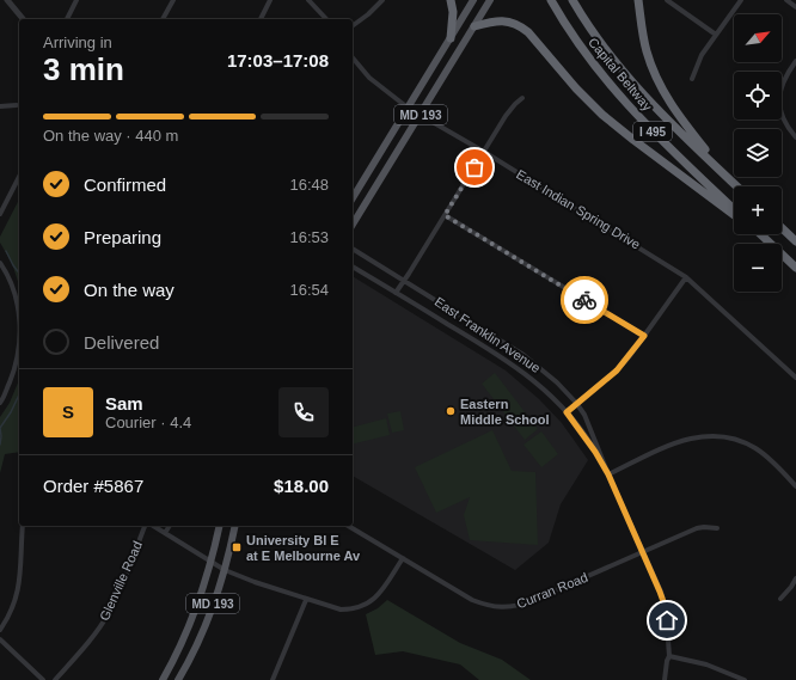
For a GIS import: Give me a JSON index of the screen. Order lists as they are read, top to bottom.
{
  "streets": {
    "highway": ["Capital Beltway", "I 495"],
    "main road": ["MD 193"],
    "street": [
      "East Indian Spring Drive",
      "East Franklin Avenue",
      "Glenville Road",
      "Curran Road"
    ]
  },
  "crossings": [
    ["MD 193", "East Indian Spring Drive"],
    ["East Franklin Avenue", "Curran Road"]
  ],
  "places": {
    "other": ["Eastern Middle School"],
    "transit": ["University Bl E at E Melbourne Av"]
  },
  "north": "top right",
  "page": {
    "map_buttons": ["+", "−"],
    "heading": ["3 min", "Arriving in", "17:03–17:08"],
    "panel": [
      "Sam",
      "Courier · 4.4",
      "Order #5867",
      "$18.00"
    ],
    "bar": "On the way · 440 m",
    "list": [
      ["Confirmed", "16:48"],
      ["Preparing", "16:53"],
      ["On the way", "16:54"],
      "Delivered"
    ],
    "round": "S"
  }
}
